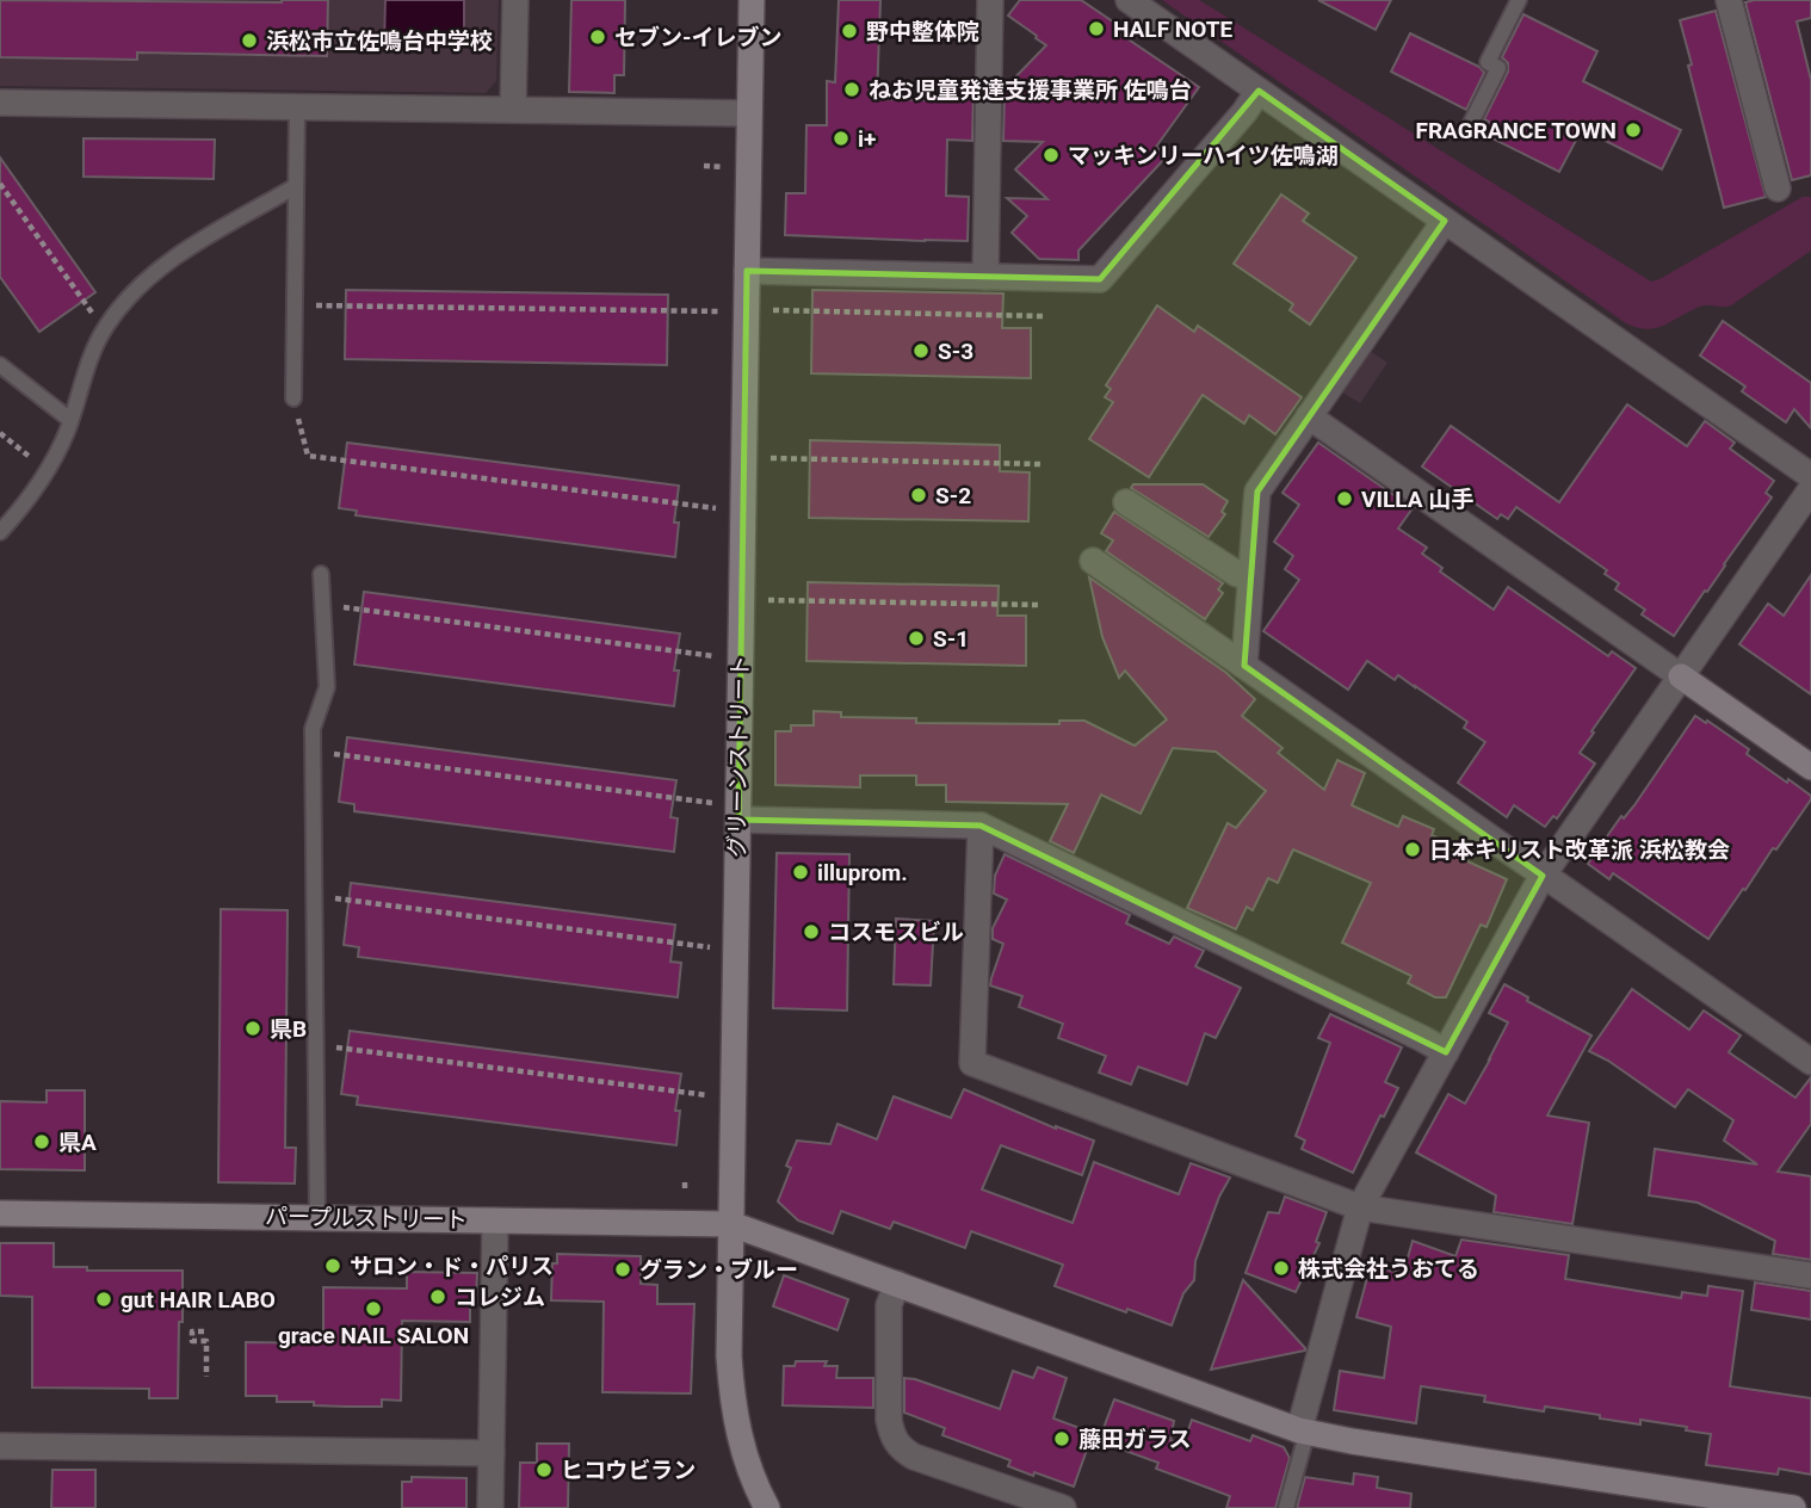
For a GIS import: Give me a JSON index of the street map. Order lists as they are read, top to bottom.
{
  "streets": {
    "street": ["グリーンストリート", "パープルストリート"]
  },
  "crossings": [
    ["グリーンストリート", "パープルストリート"]
  ],
  "places": [
    "HALF NOTE",
    "野中整体院",
    "セブン-イレブン",
    "浜松市立佐鳴台中学校",
    "ねお児童発達支援事業所 佐鳴台",
    "FRAGRANCE TOWN",
    "i+",
    "マッキンリーハイツ佐鳴湖",
    "S-3",
    "S-2",
    "VILLA 山手",
    "S-1",
    "日本キリスト改革派 浜松教会",
    "illuprom.",
    "コスモスビル",
    "県B",
    "県A",
    "サロン・ド・パリス",
    "株式会社うおてる",
    "グラン・ブルー",
    "コレジム",
    "gut HAIR LABO",
    "grace NAIL SALON",
    "藤田ガラス",
    "ヒコウビラン"
  ]
}
